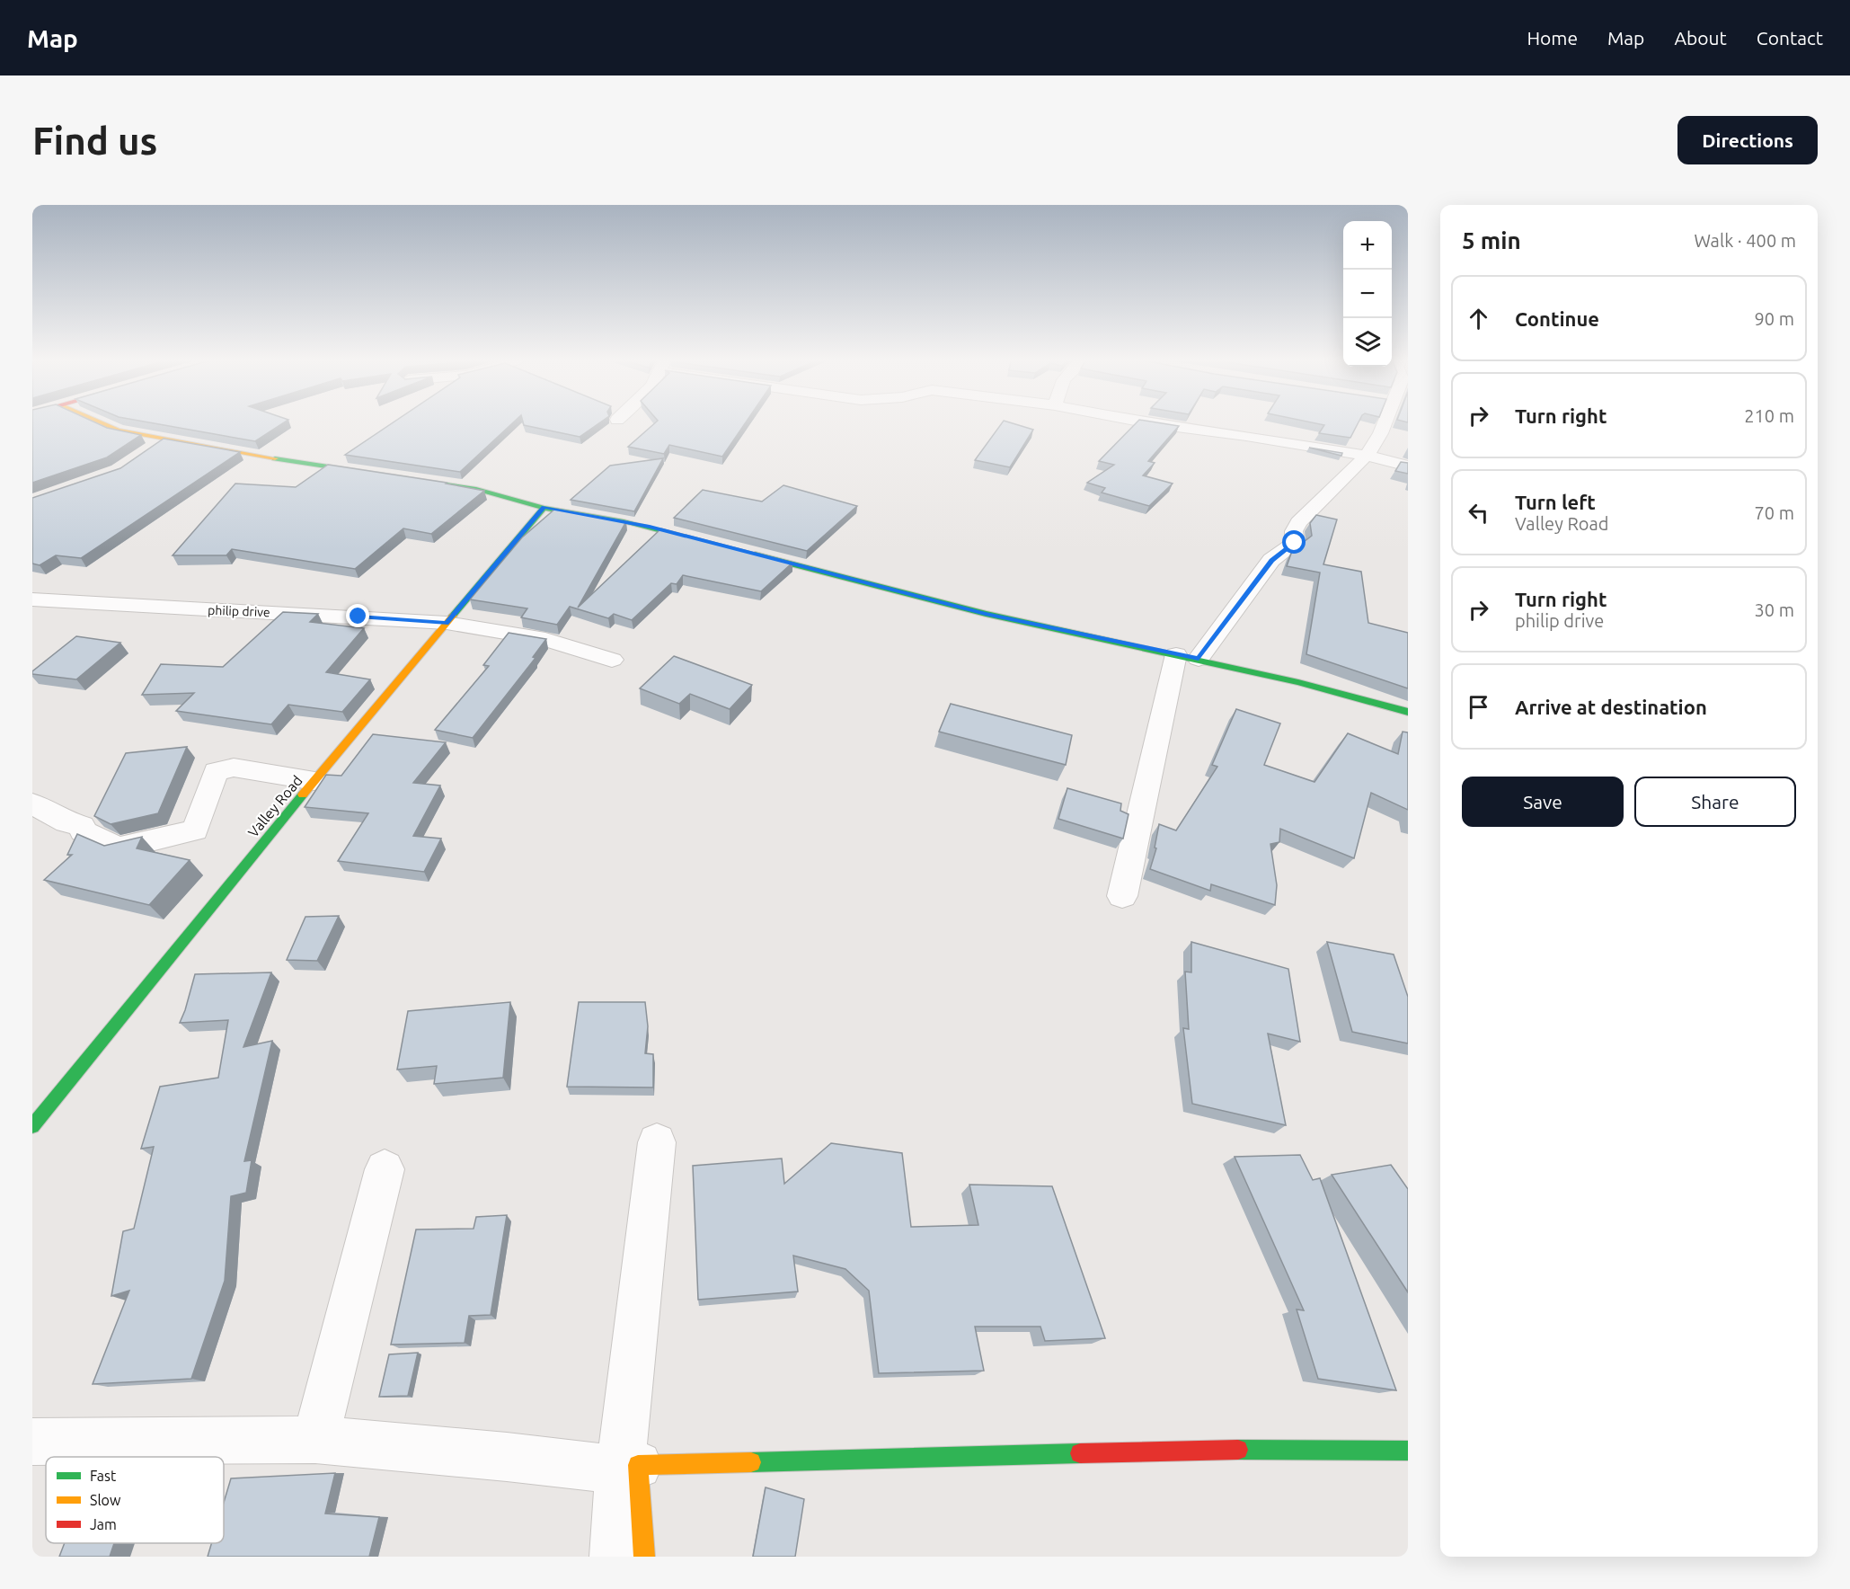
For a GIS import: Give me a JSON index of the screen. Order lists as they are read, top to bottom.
{
  "streets": {
    "street": ["philip drive", "Valley Road"]
  },
  "crossings": [
    ["philip drive", "Valley Road"]
  ],
  "legend": ["Fast", "Slow", "Jam"],
  "page": {
    "header": "Map",
    "nav": [
      "Home",
      "Map",
      "About",
      "Contact"
    ],
    "buttons": [
      "Directions",
      ["Save", "Share"]
    ],
    "title": "Find us",
    "heading": ["5 min", "Walk · 400 m"],
    "map_buttons": ["+", "−"],
    "list": [
      ["Continue", "90 m"],
      ["Turn right", "210 m"],
      ["Turn left", "Valley Road", "70 m"],
      ["Turn right", "philip drive", "30 m"],
      "Arrive at destination"
    ]
  }
}
